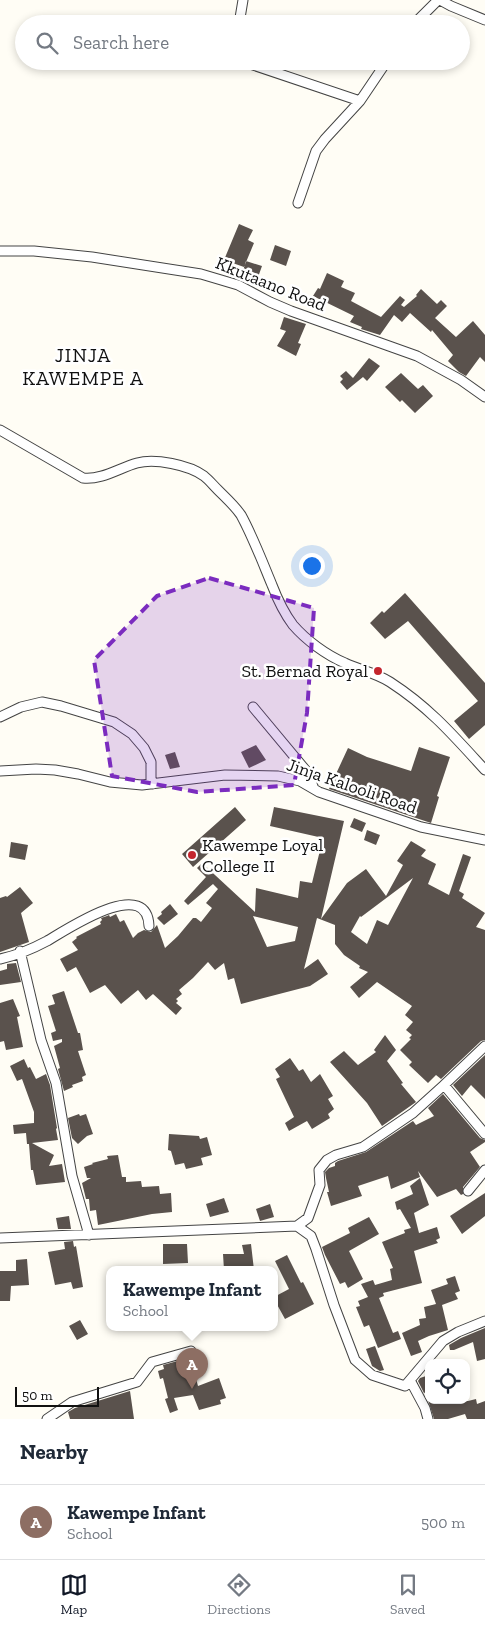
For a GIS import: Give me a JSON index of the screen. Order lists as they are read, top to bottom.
{
  "streets": {
    "street": ["Kkutaano Road", "Jinja Kalooli Road"]
  },
  "districts": ["JINJA KAWEMPE A"],
  "places": ["St. Bernad Royal", "Kawempe Loyal College II"],
  "scale_bar": "50 m",
  "page": {
    "search": "Search here",
    "popup": ["Kawempe Infant", "School"],
    "pins": "A",
    "scale": "50 m",
    "heading": "Nearby",
    "list": [
      {
        "mark": "A",
        "name": "Kawempe Infant",
        "note": "School",
        "value": "500 m"
      }
    ],
    "nav": ["Map", "Directions", "Saved"]
  }
}
